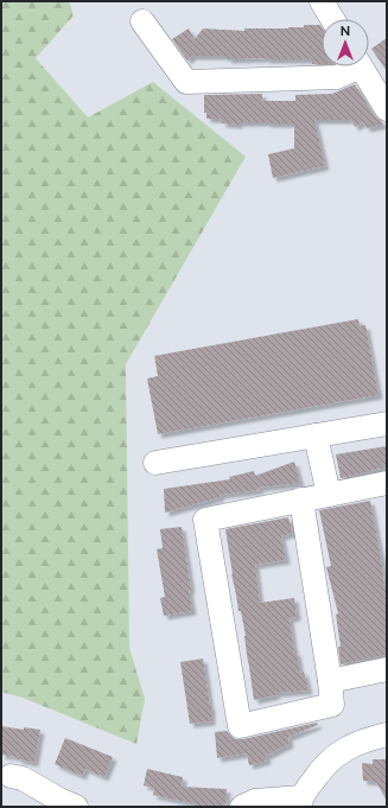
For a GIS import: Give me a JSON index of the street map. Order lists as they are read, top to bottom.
{
  "north": "top"
}
